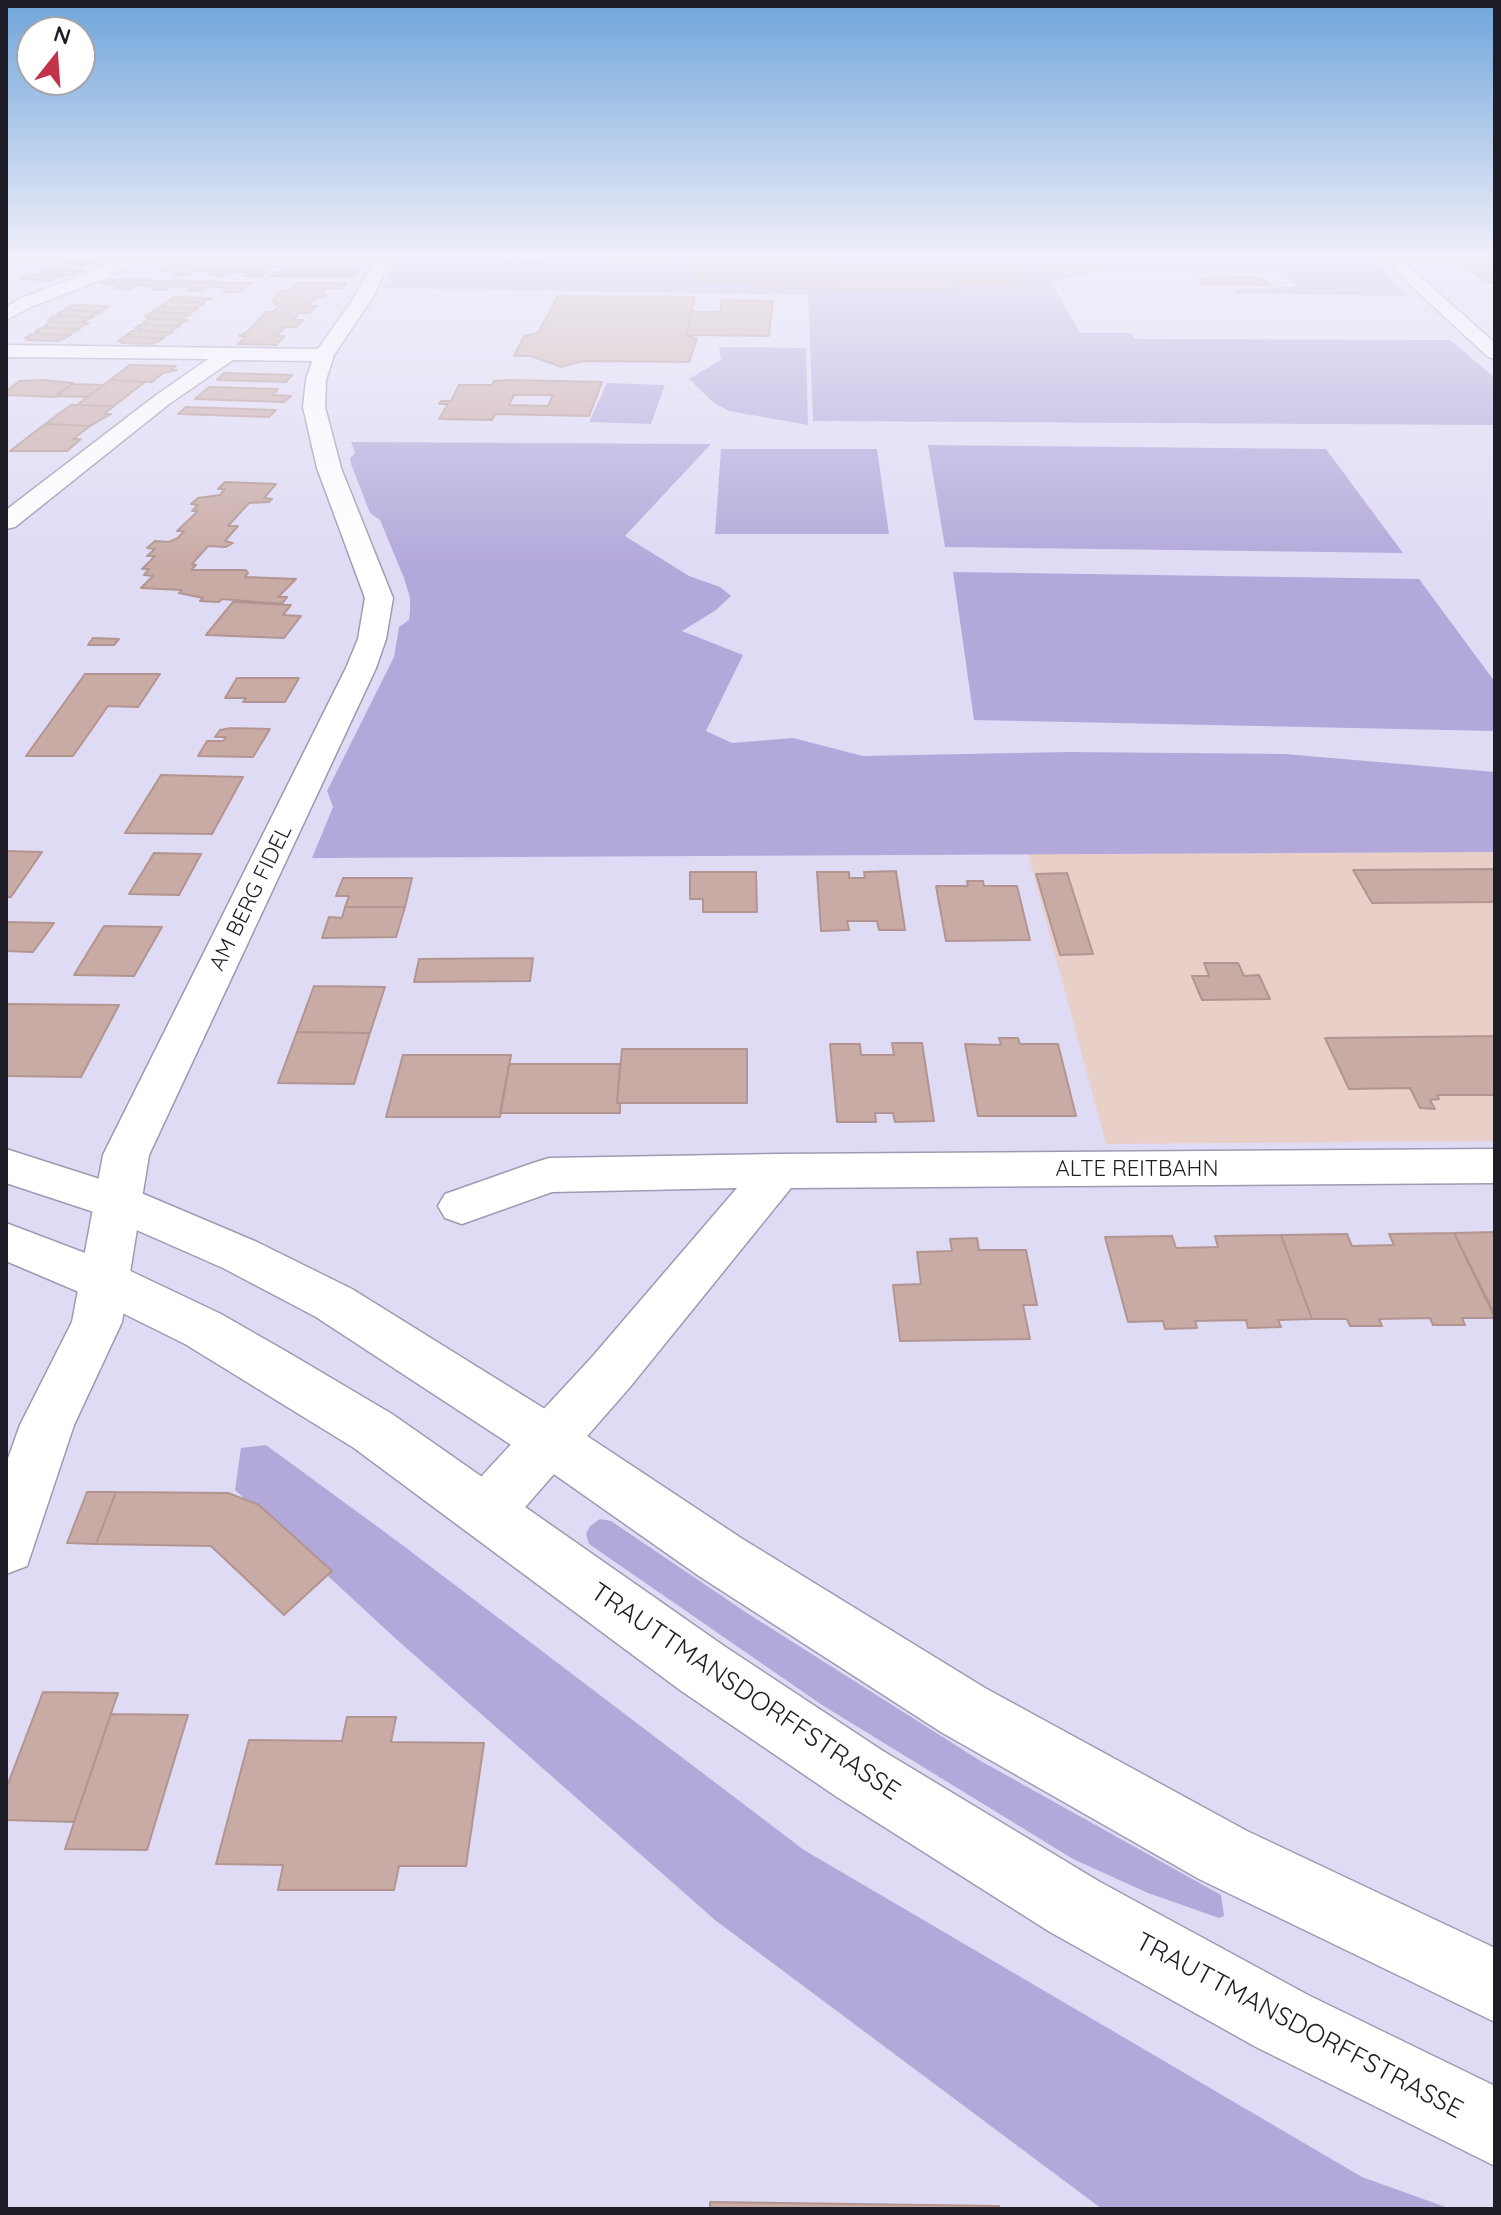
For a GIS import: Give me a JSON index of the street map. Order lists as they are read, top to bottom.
{
  "streets": {
    "street": ["AM BERG FIDEL", "ALTE REITBAHN", "TRAUTTMANSDORFFSTRASSE"]
  },
  "crossings": [
    ["AM BERG FIDEL", "TRAUTTMANSDORFFSTRASSE"]
  ],
  "north": "top"
}
